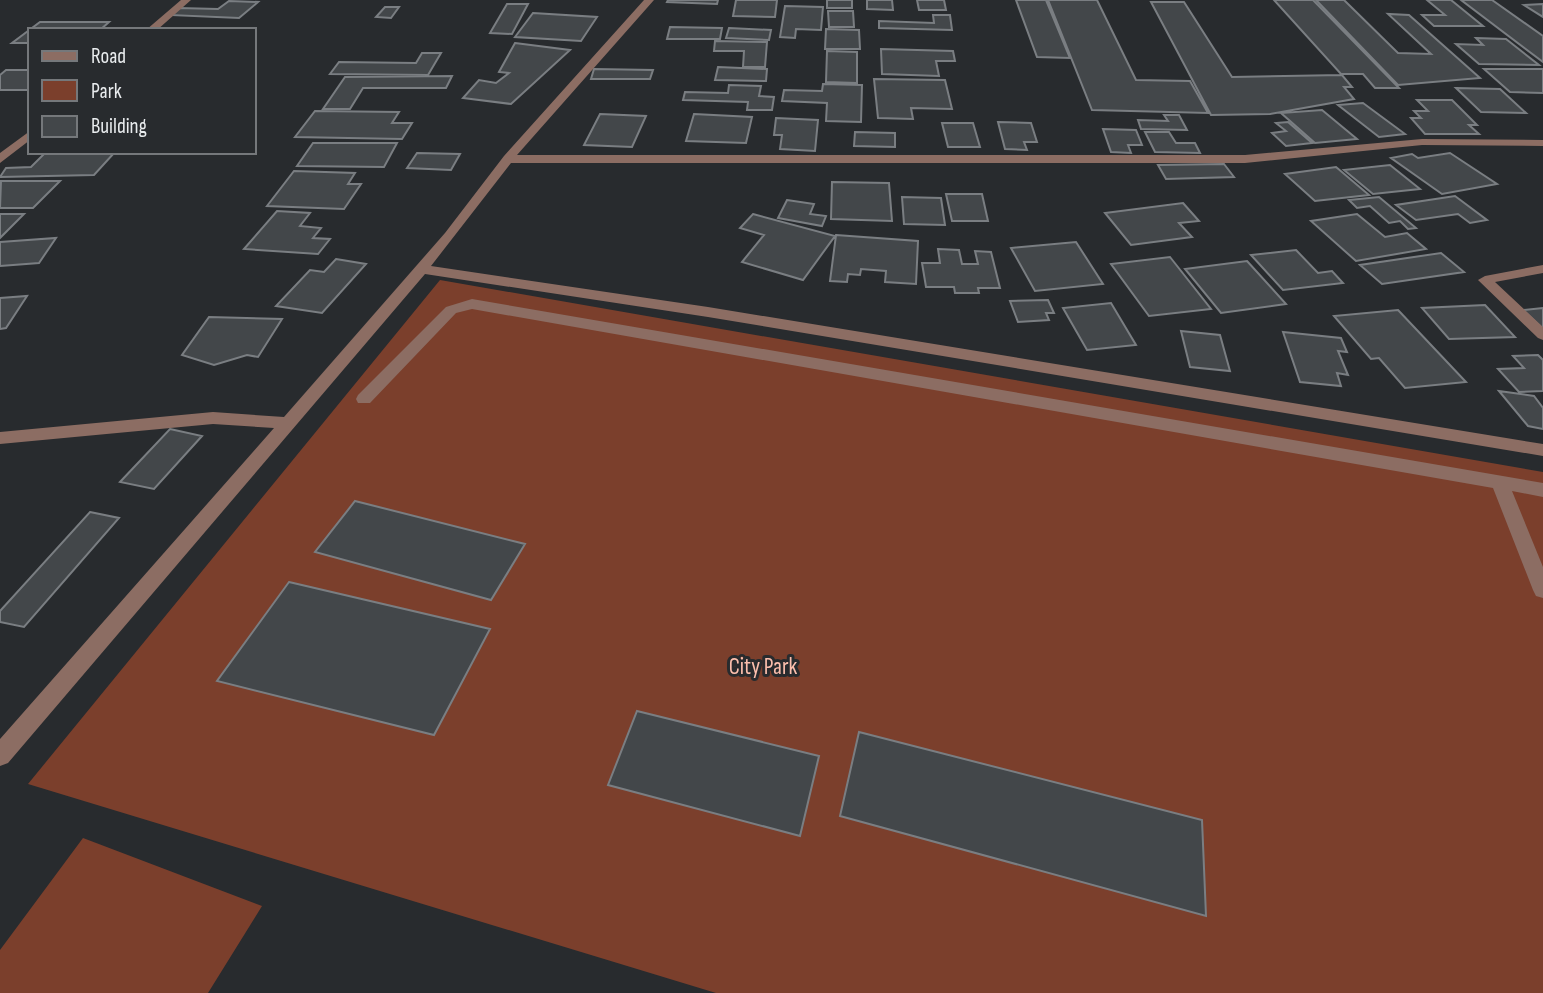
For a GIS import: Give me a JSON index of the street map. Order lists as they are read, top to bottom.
{
  "parks": ["City Park"],
  "legend": ["Road", "Park", "Building"]
}
